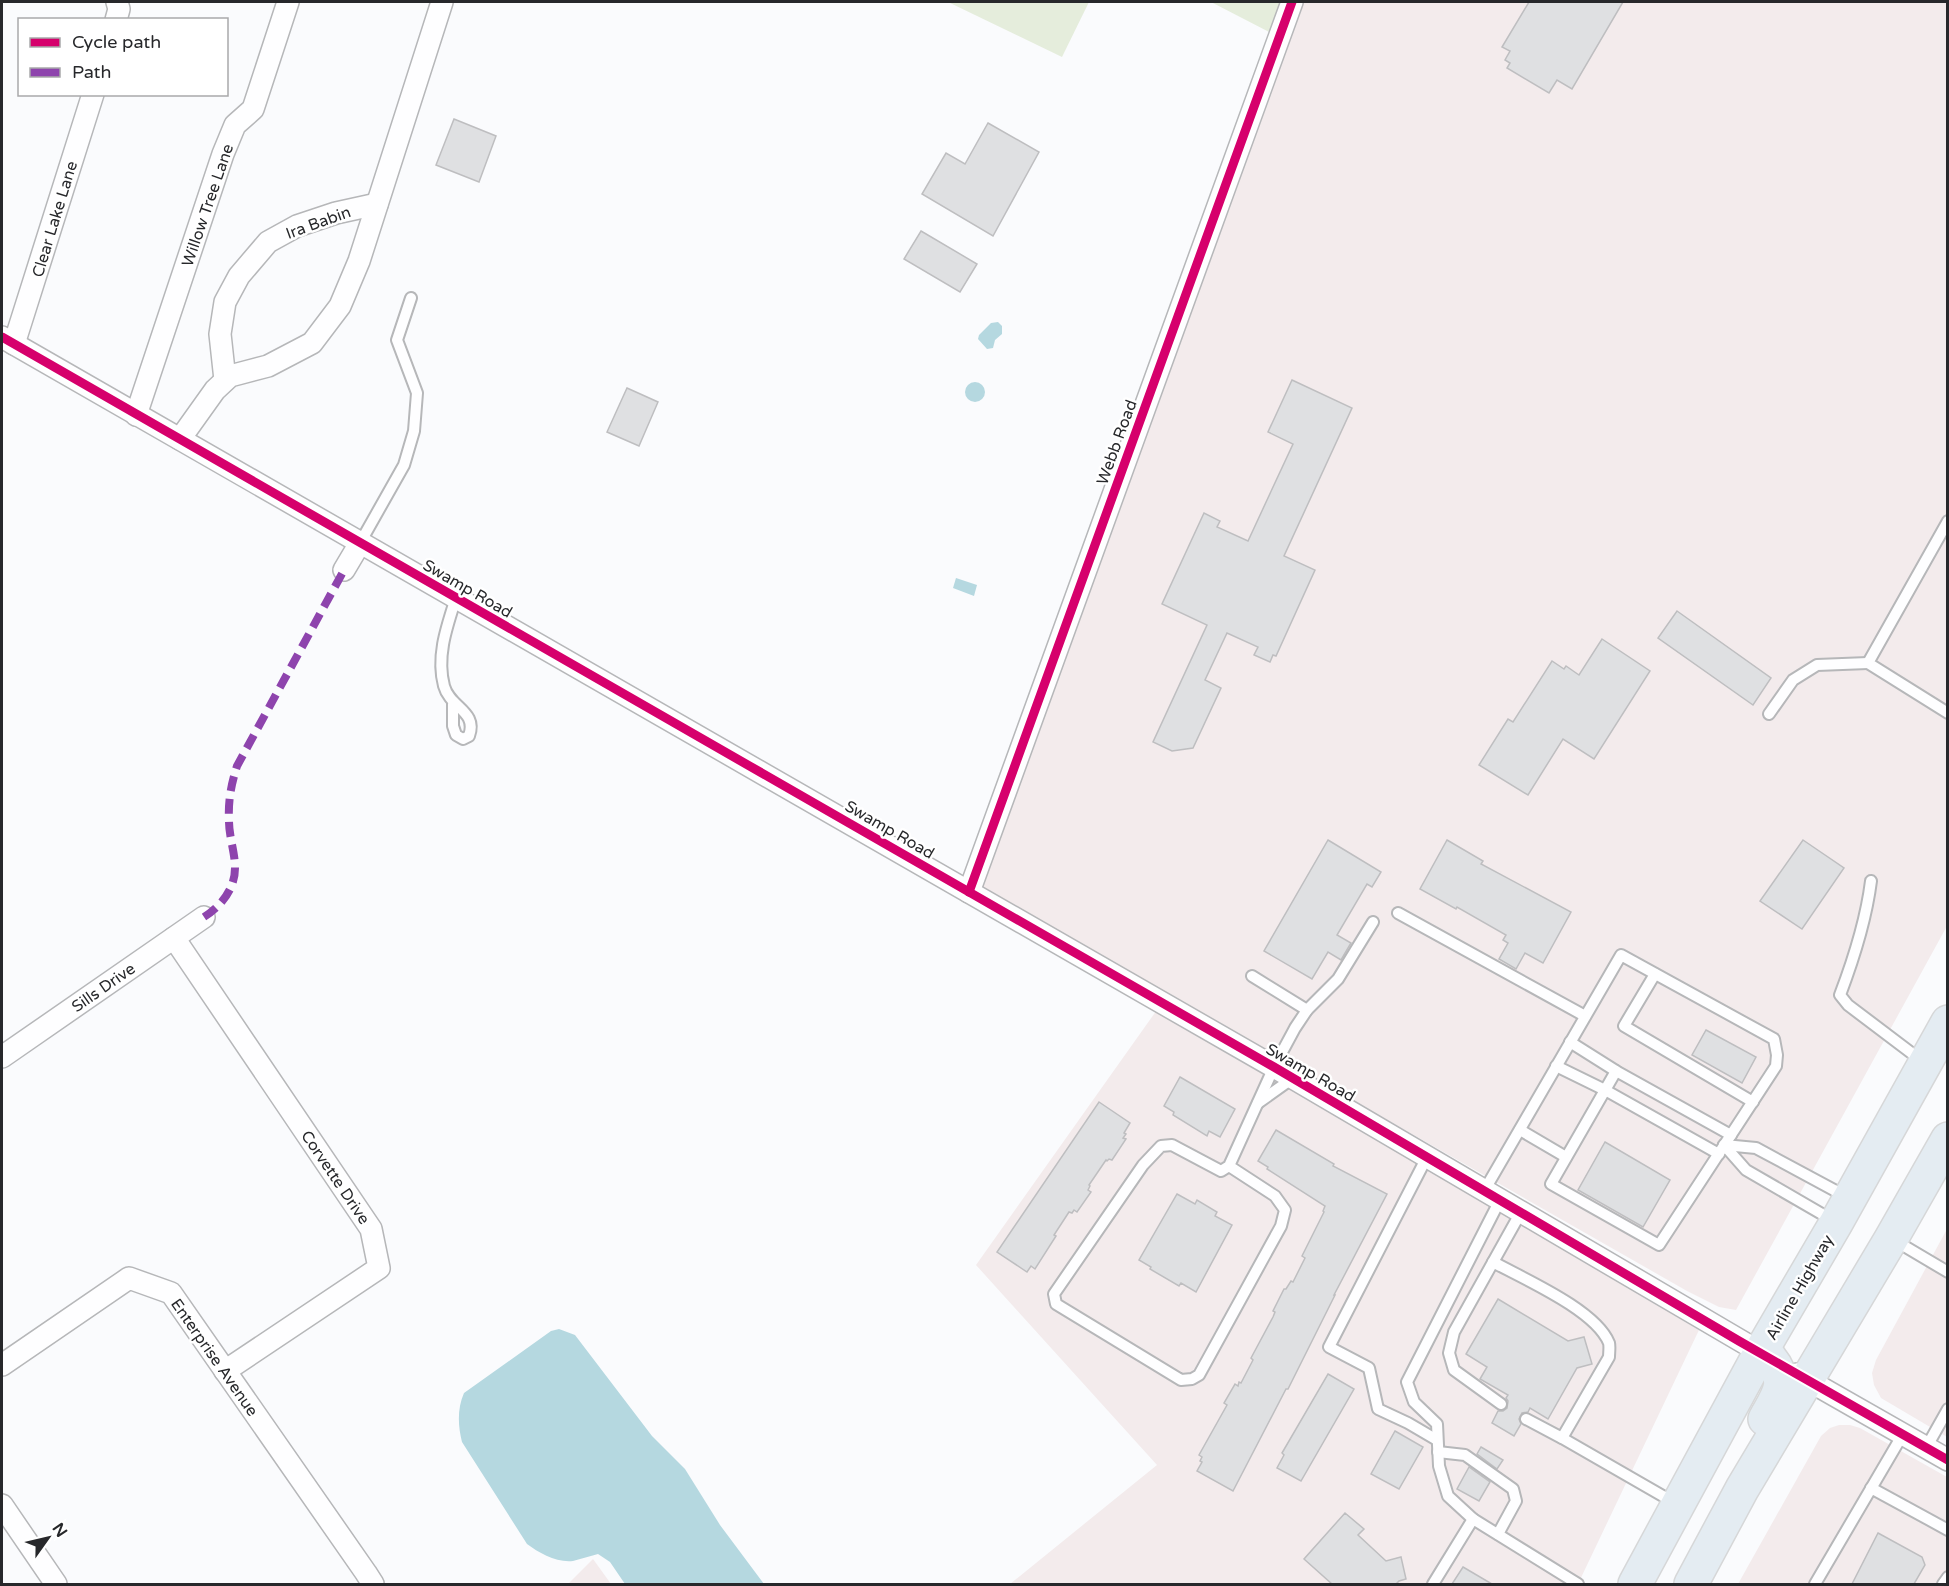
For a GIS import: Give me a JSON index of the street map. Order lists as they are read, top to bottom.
{
  "streets": {
    "highway": ["Airline Highway"],
    "street": [
      "Willow Tree Lane",
      "Clear Lake Lane",
      "Ira Babin",
      "Webb Road",
      "Swamp Road",
      "Sills Drive",
      "Corvette Drive",
      "Enterprise Avenue"
    ]
  },
  "crossings": [
    ["Willow Tree Lane", "Swamp Road"],
    ["Clear Lake Lane", "Swamp Road"],
    ["Webb Road", "Swamp Road"],
    ["Swamp Road", "Airline Highway"],
    ["Sills Drive", "Corvette Drive"],
    ["Corvette Drive", "Enterprise Avenue"]
  ],
  "legend": ["Cycle path", "Path"],
  "north": "top right"
}
